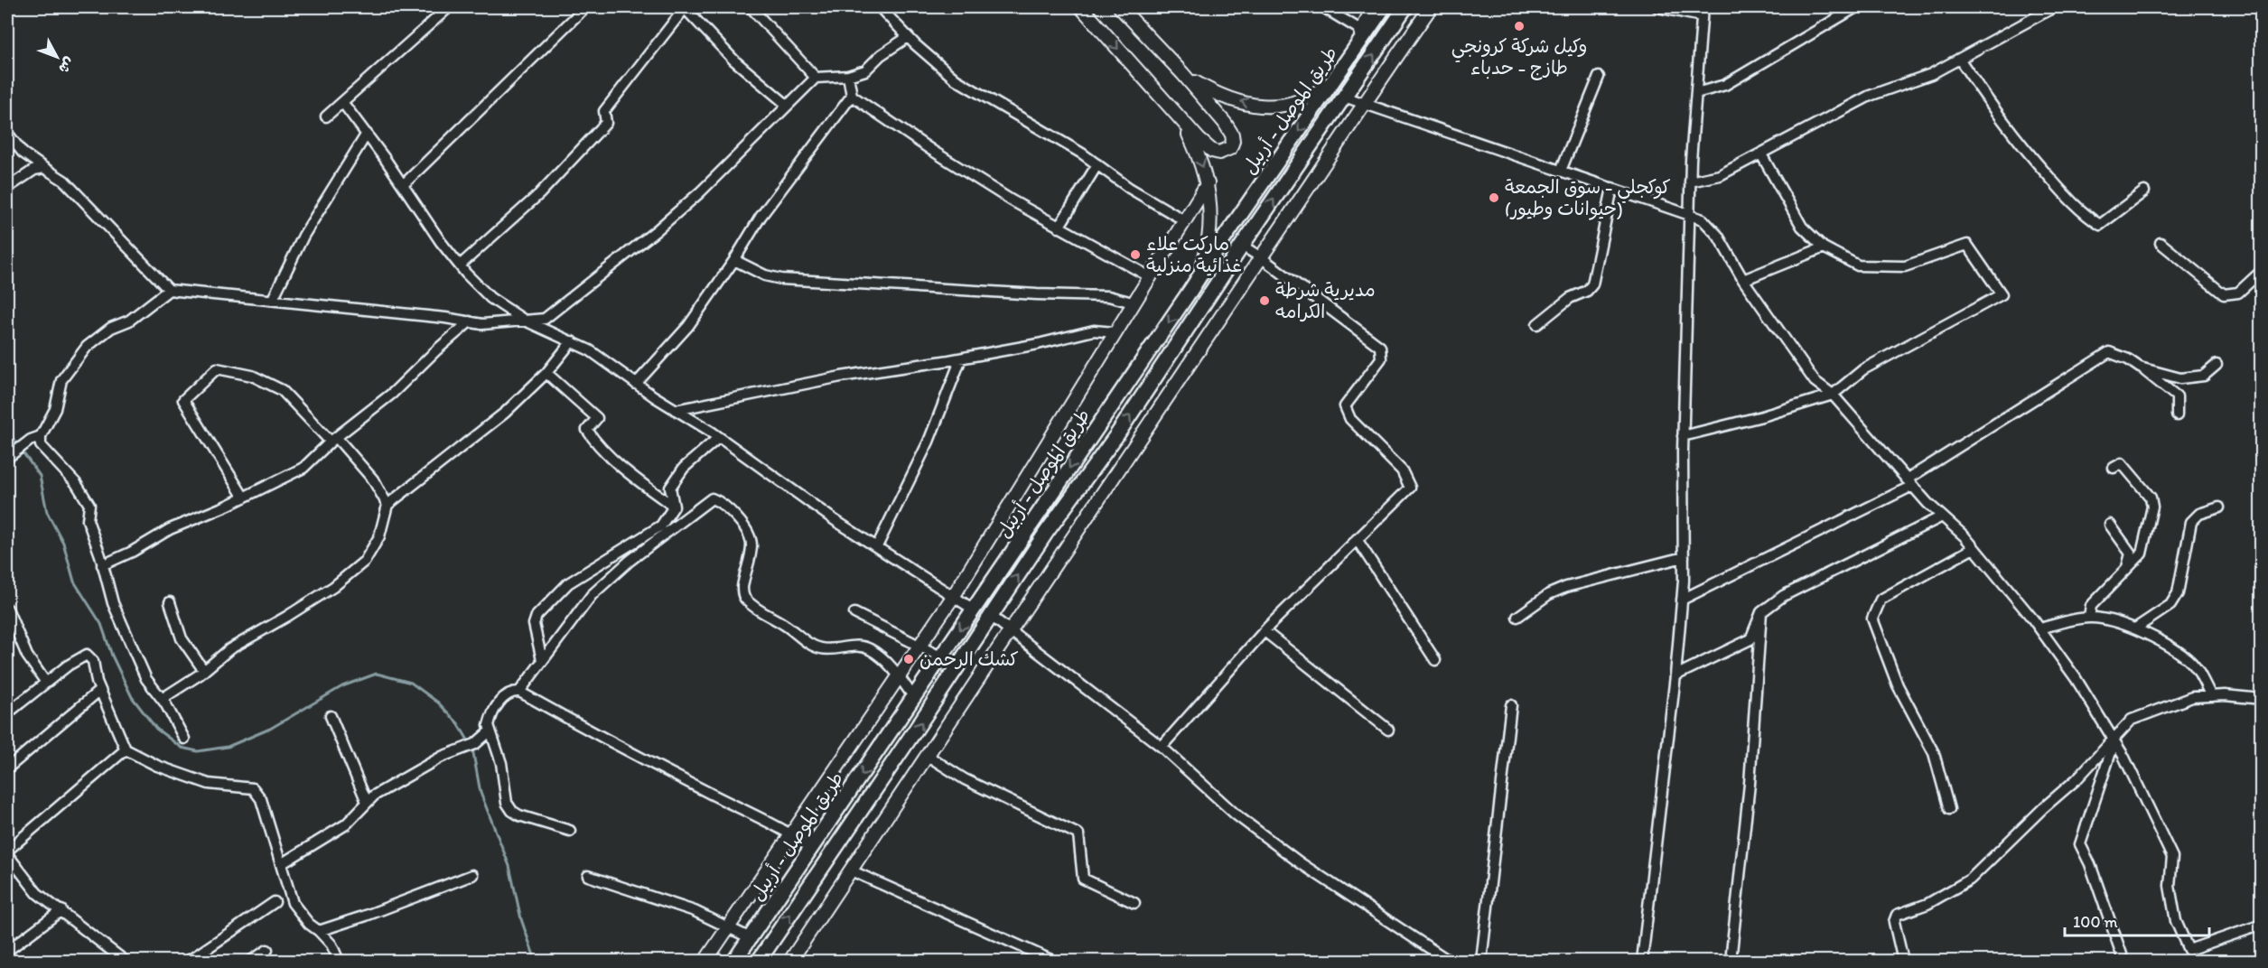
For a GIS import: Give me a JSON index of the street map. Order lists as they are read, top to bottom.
{
  "streets": {
    "highway": ["طريق الموصل - أربيل"]
  },
  "places": [
    "وكيل شركة كرونجي طازج - حدباء",
    "كوكجلي - سوق الجمعة (حيوانات وطيور)",
    "ماركت علاء غذائية منزلية",
    "مديرية شرطة الكرامه",
    "كشك الرحمن"
  ],
  "scale_bar": "100 m",
  "north": "bottom right"
}
